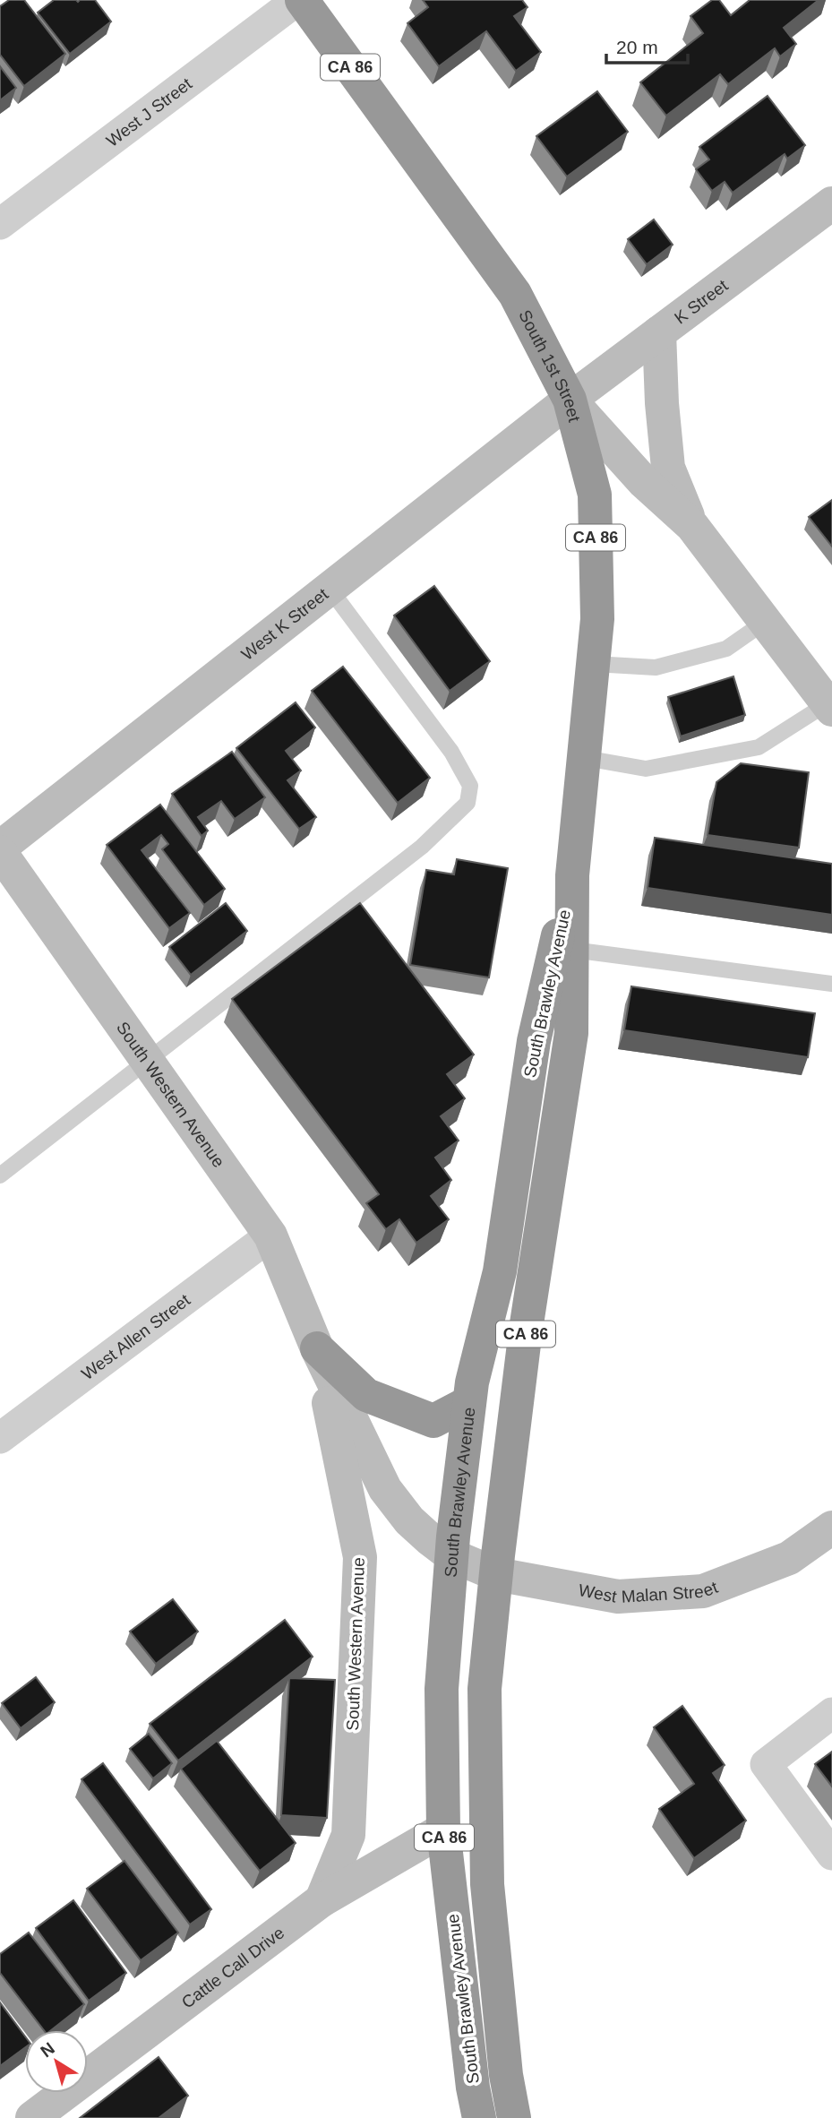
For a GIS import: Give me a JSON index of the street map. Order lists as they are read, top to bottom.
{
  "streets": {
    "highway": ["CA 86", "South 1st Street", "South Brawley Avenue"],
    "street": [
      "West J Street",
      "K Street",
      "West K Street",
      "South Western Avenue",
      "West Allen Street",
      "West Malan Street",
      "Cattle Call Drive"
    ]
  },
  "crossings": [
    ["West J Street", "South 1st Street"],
    ["K Street", "South 1st Street"],
    ["K Street", "West K Street"],
    ["K Street", "South Brawley Avenue"],
    ["South 1st Street", "West K Street"],
    ["South 1st Street", "South Brawley Avenue"],
    ["West K Street", "South Brawley Avenue"],
    ["West K Street", "South Western Avenue"],
    ["South Brawley Avenue", "South Western Avenue"],
    ["South Brawley Avenue", "West Malan Street"],
    ["South Brawley Avenue", "Cattle Call Drive"],
    ["South Western Avenue", "West Allen Street"],
    ["South Western Avenue", "West Malan Street"],
    ["South Western Avenue", "Cattle Call Drive"]
  ],
  "scale_bar": "20 m",
  "north": "top left"
}
